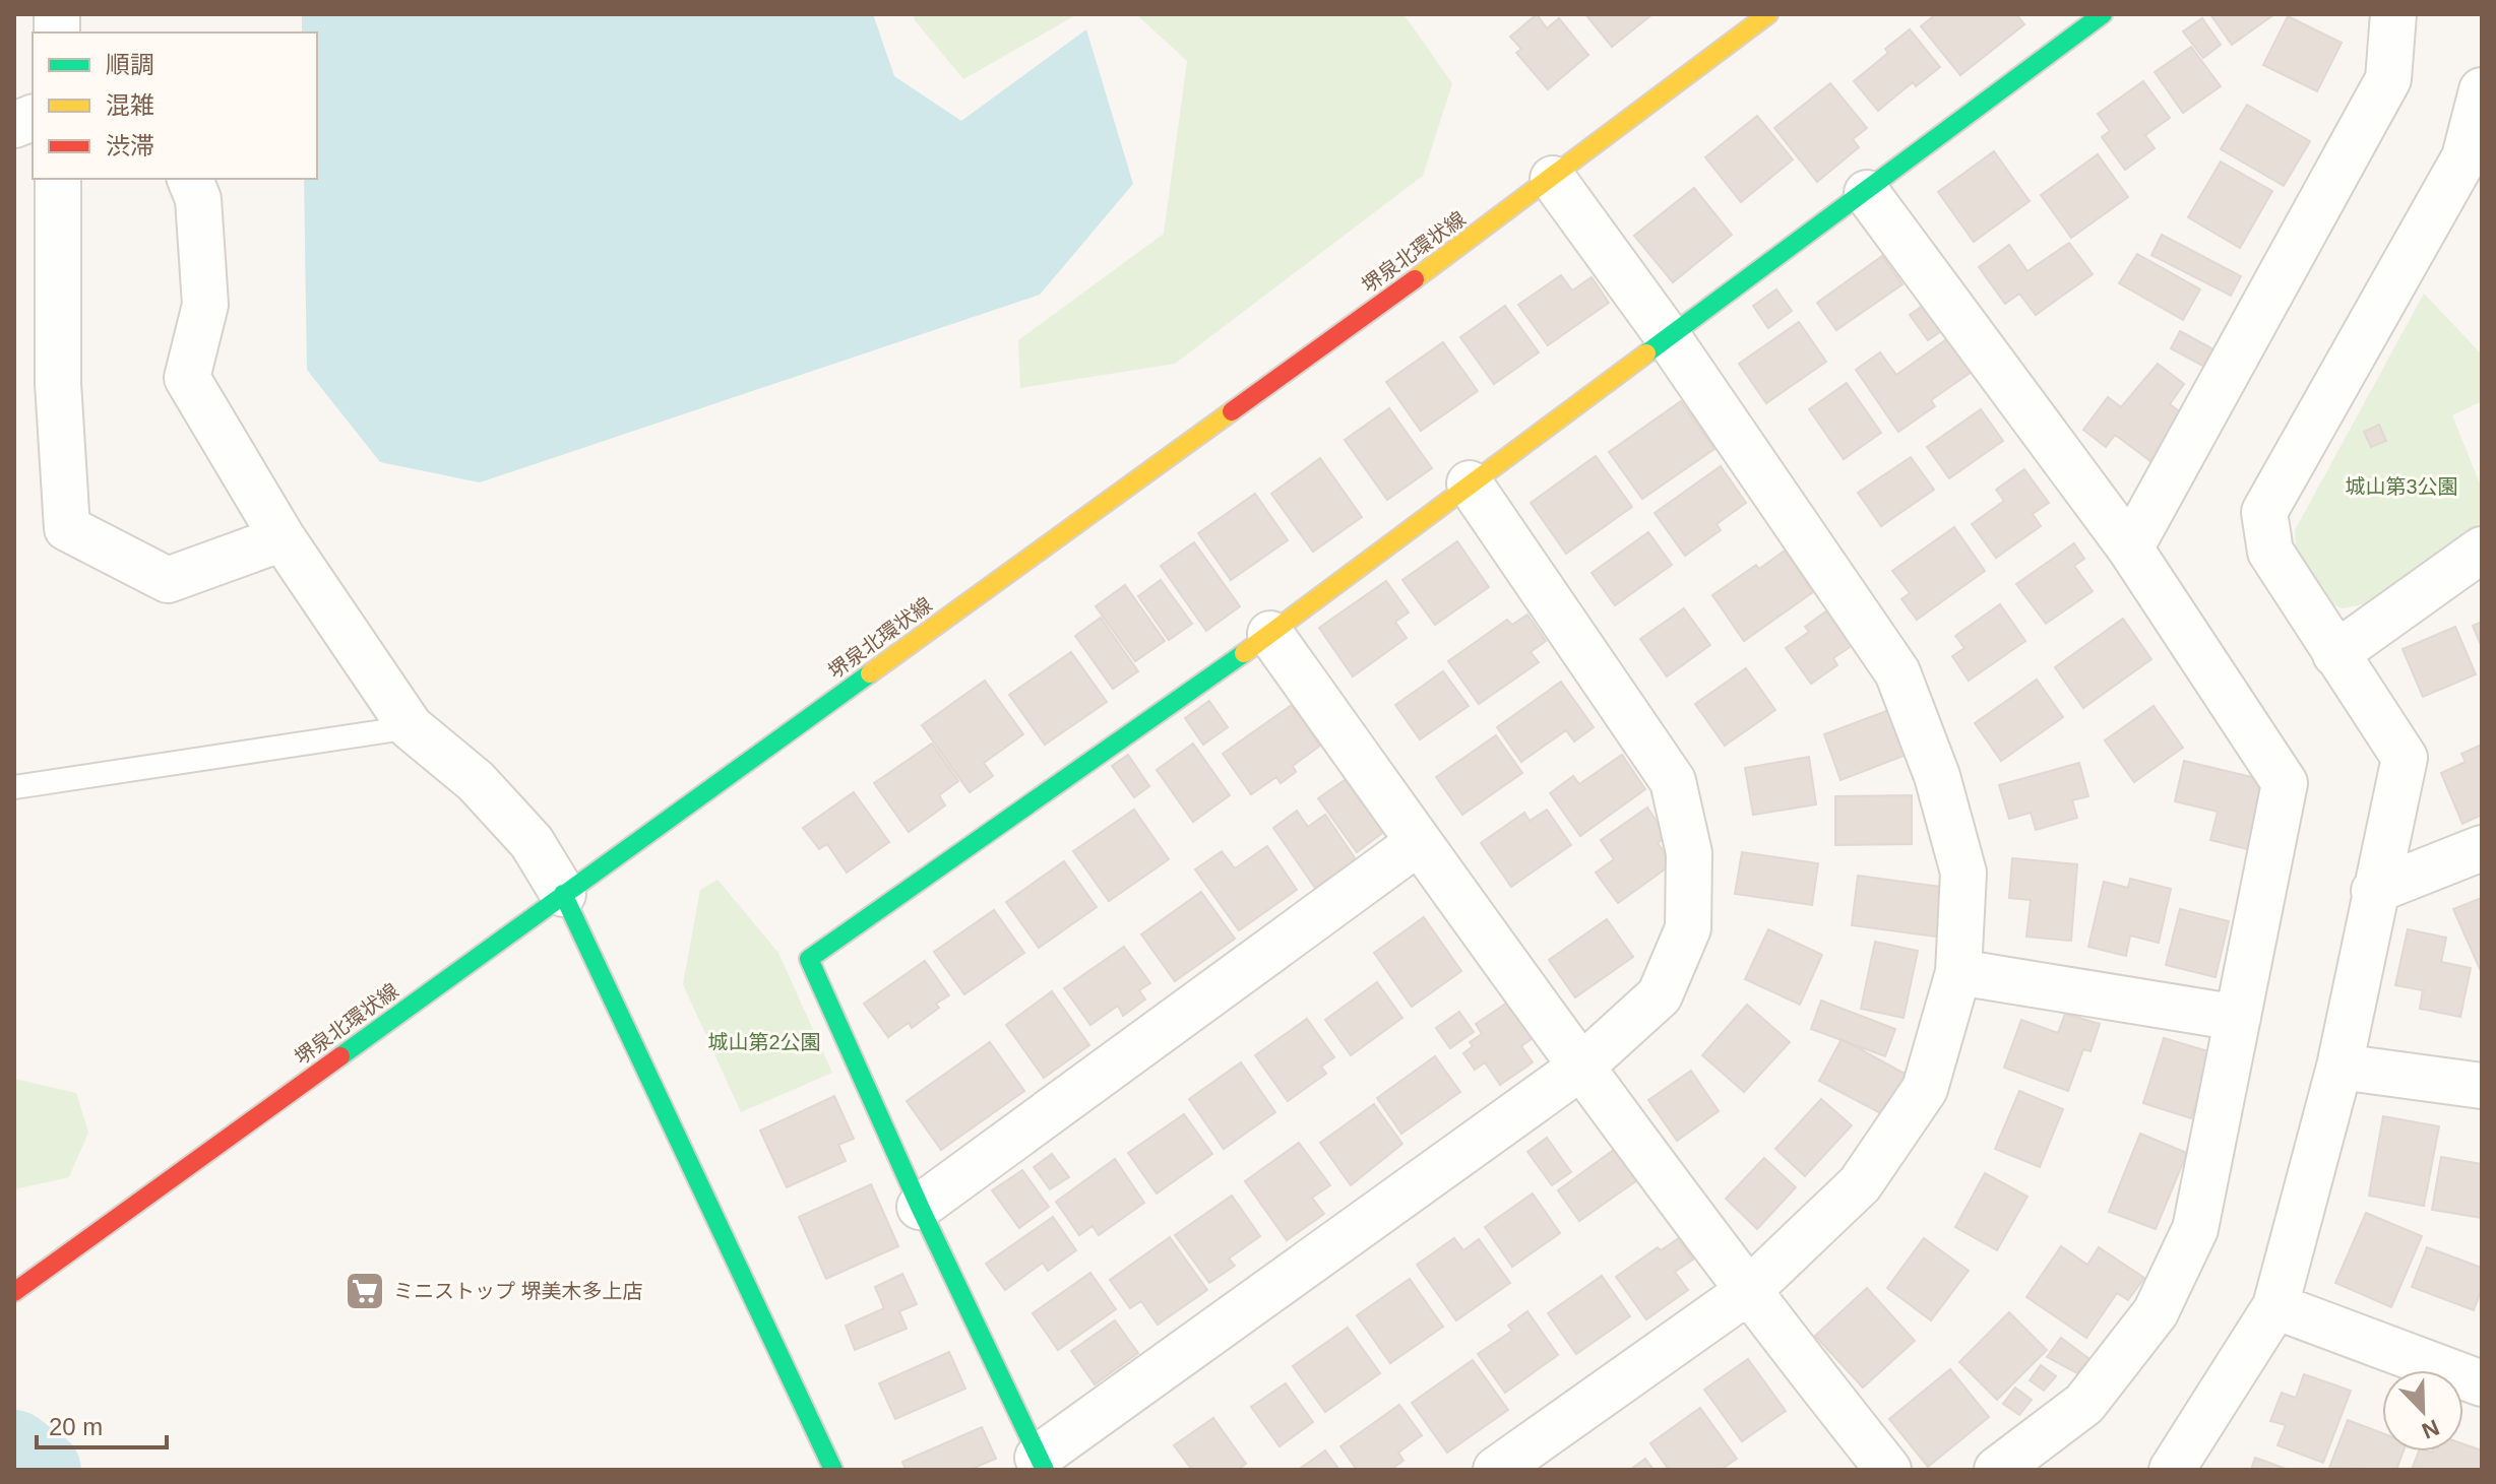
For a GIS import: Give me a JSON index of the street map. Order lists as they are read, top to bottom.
{
  "streets": {
    "street": ["堺泉北環状線"]
  },
  "parks": ["城山第3公園", "城山第2公園"],
  "places": {
    "supermarket": ["ミニストップ 堺美木多上店"]
  },
  "legend": ["順調", "混雑", "渋滞"],
  "scale_bar": "20 m",
  "north": "bottom right"
}
